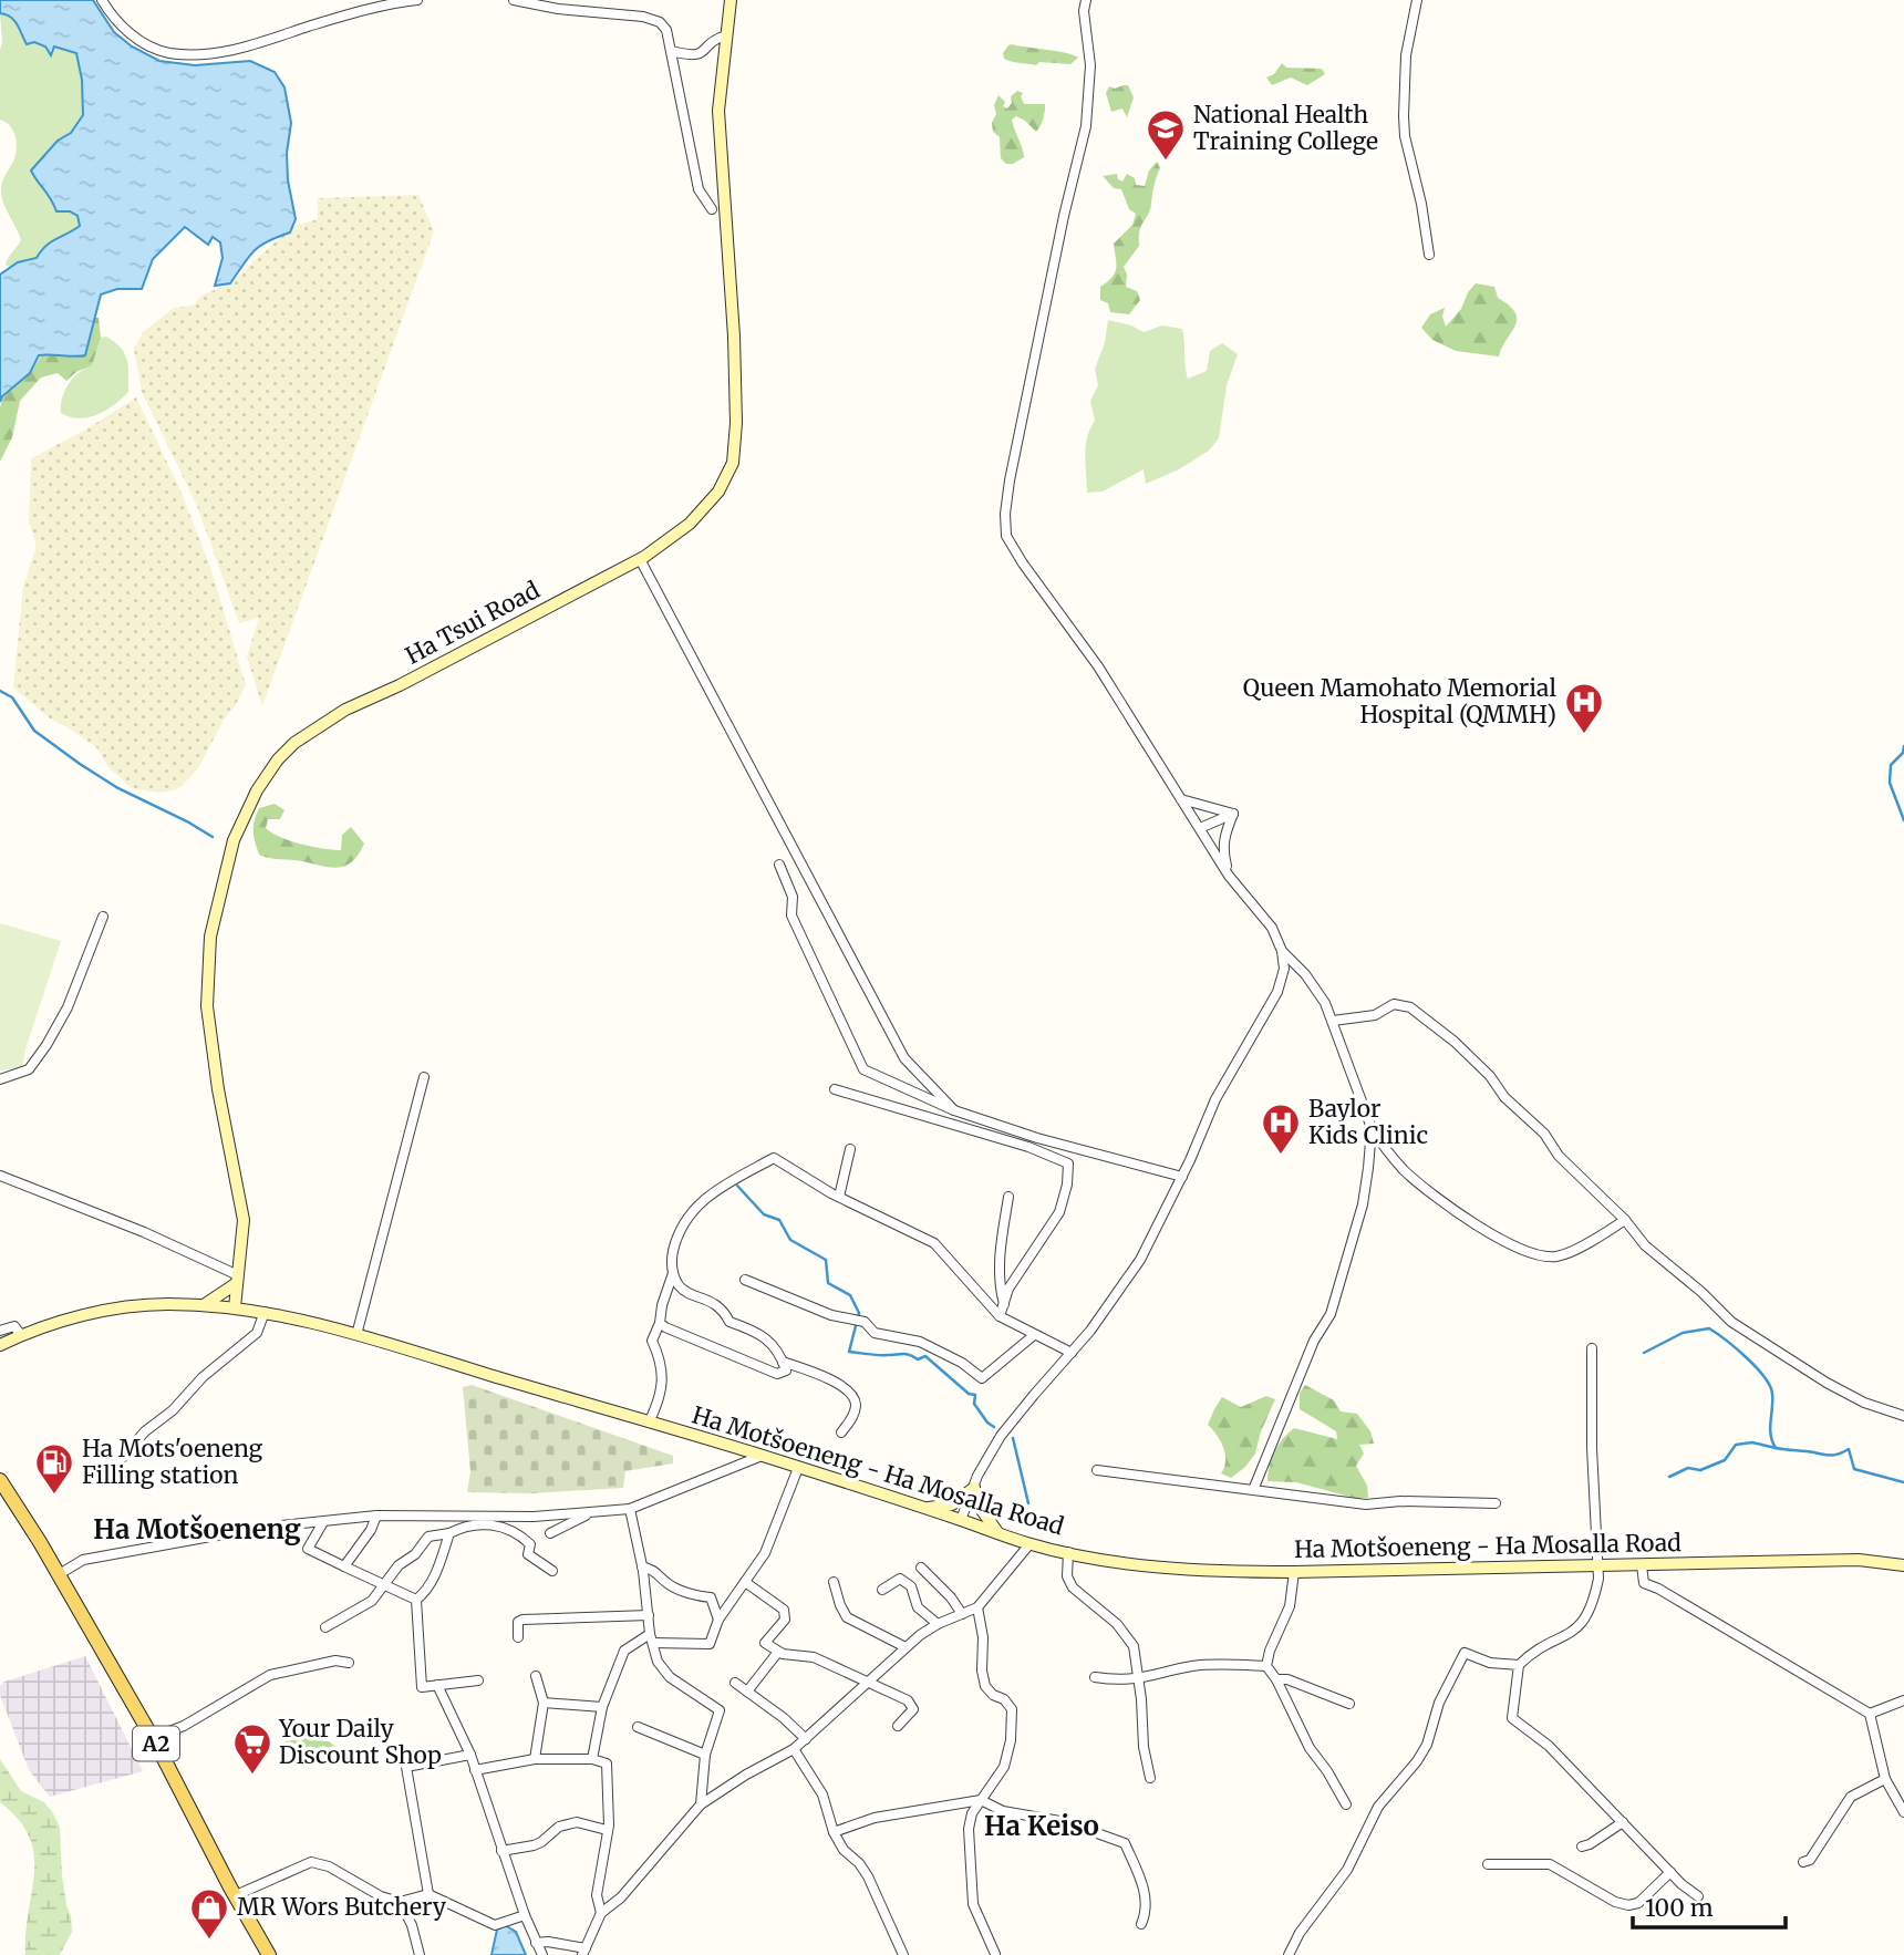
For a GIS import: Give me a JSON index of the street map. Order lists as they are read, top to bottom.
{
  "streets": {
    "main road": ["Ha Tsui Road", "Ha Motšoeneng - Ha Mosalla Road", "A2"]
  },
  "crossings": [
    ["Ha Tsui Road", "Ha Motšoeneng - Ha Mosalla Road"]
  ],
  "districts": ["Ha Motšoeneng", "Ha Keiso"],
  "places": {
    "school or university": ["National Health Training College"],
    "hospital": ["Queen Mamohato Memorial Hospital (QMMH)", "Baylor Kids Clinic"],
    "fuel station": ["Ha Mots'oeneng Filling station"],
    "supermarket": ["Your Daily Discount Shop"],
    "shop": ["MR Wors Butchery"]
  },
  "scale_bar": "100 m"
}
